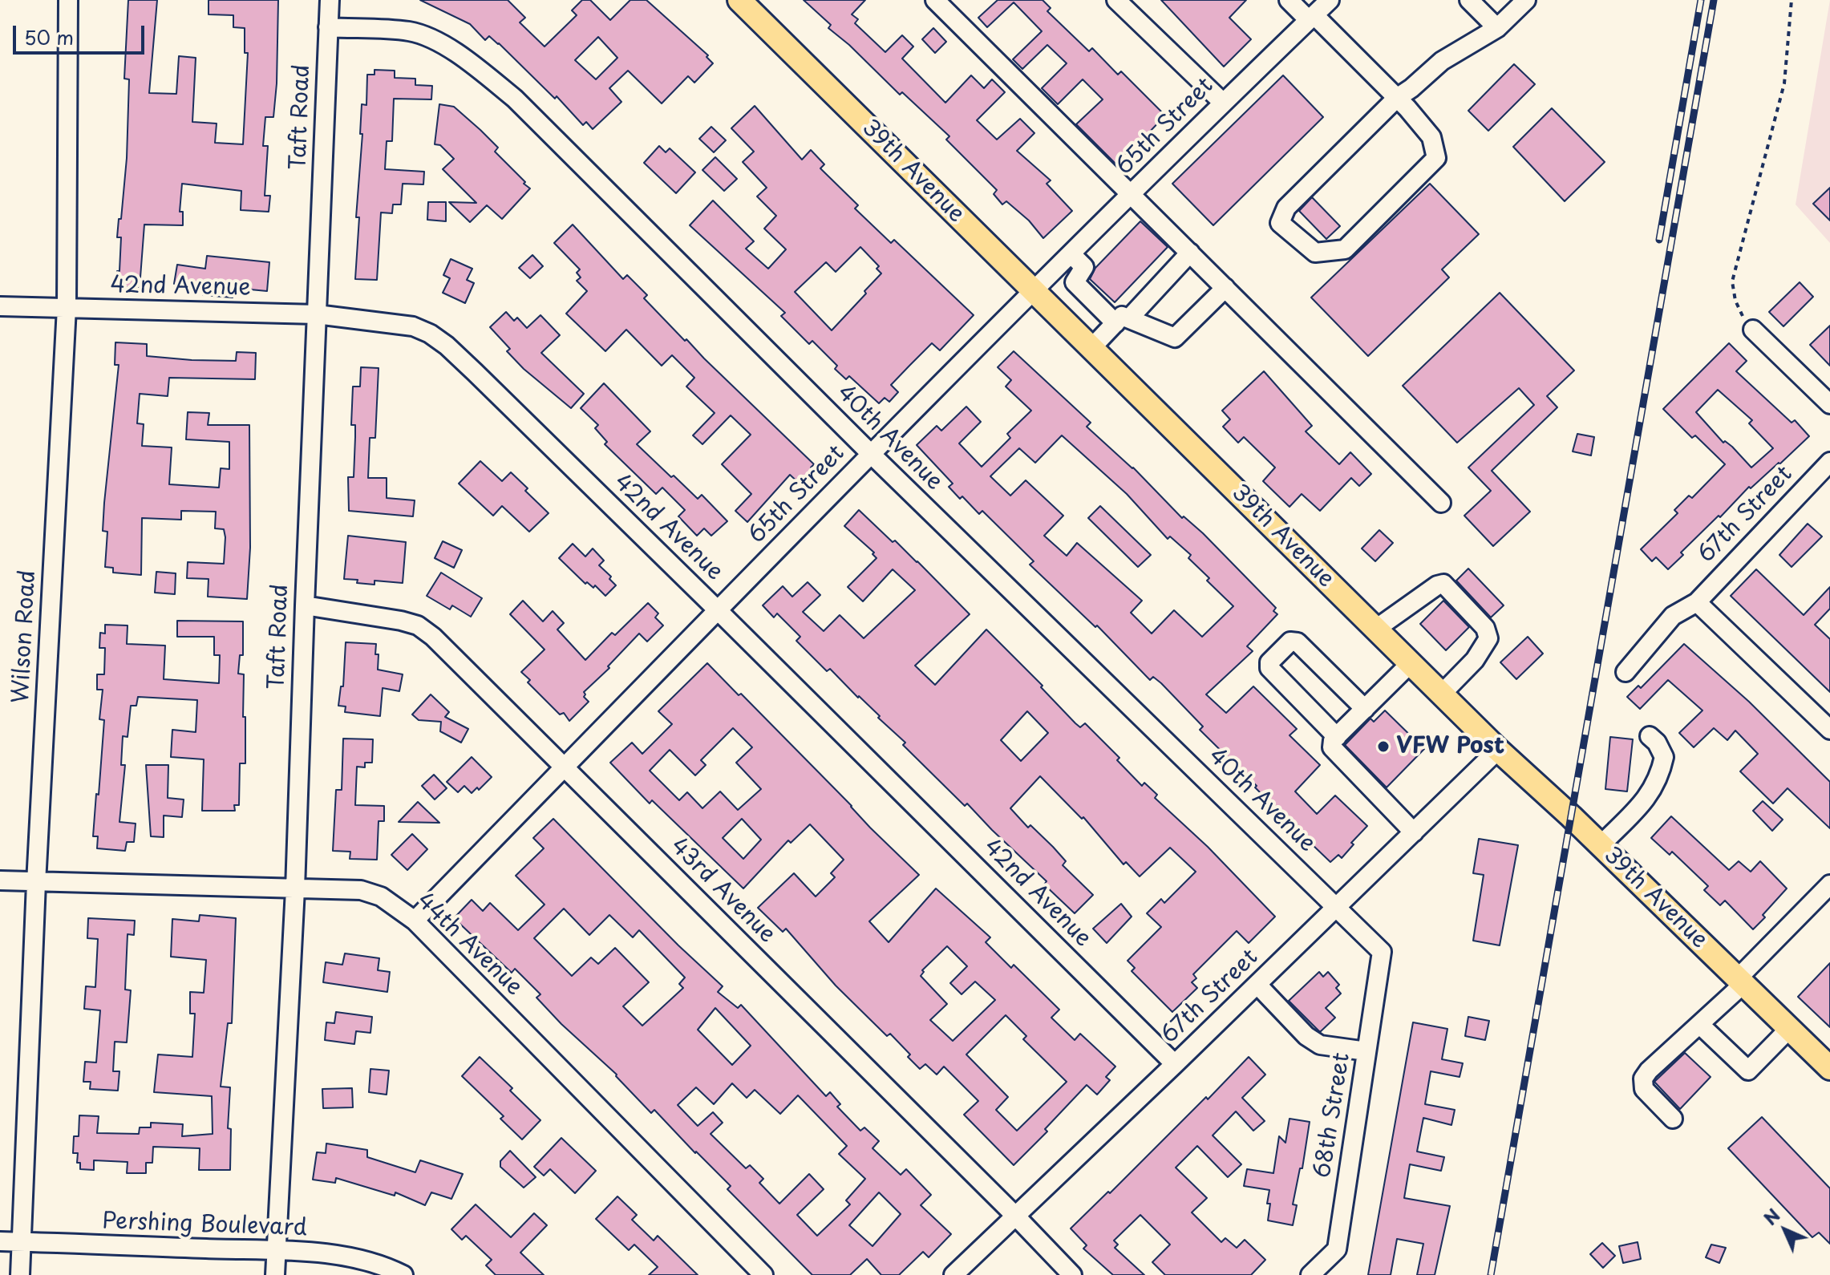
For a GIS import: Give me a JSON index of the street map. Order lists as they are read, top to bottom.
{
  "streets": {
    "main road": ["39th Avenue"],
    "street": [
      "Taft Road",
      "65th Street",
      "42nd Avenue",
      "40th Avenue",
      "67th Street",
      "Wilson Road",
      "43rd Avenue",
      "44th Avenue",
      "68th Street",
      "Pershing Boulevard"
    ]
  },
  "crossings": [
    ["Taft Road", "42nd Avenue"],
    ["Taft Road", "40th Avenue"],
    ["Taft Road", "43rd Avenue"],
    ["Taft Road", "44th Avenue"],
    ["Taft Road", "Pershing Boulevard"],
    ["65th Street", "39th Avenue"],
    ["65th Street", "42nd Avenue"],
    ["65th Street", "40th Avenue"],
    ["65th Street", "43rd Avenue"],
    ["65th Street", "44th Avenue"],
    ["39th Avenue", "67th Street"],
    ["42nd Avenue", "67th Street"],
    ["42nd Avenue", "Wilson Road"],
    ["40th Avenue", "67th Street"],
    ["40th Avenue", "68th Street"],
    ["67th Street", "43rd Avenue"],
    ["Wilson Road", "44th Avenue"],
    ["Wilson Road", "Pershing Boulevard"]
  ],
  "places": ["VFW Post"],
  "scale_bar": "50 m",
  "north": "top left"
}
